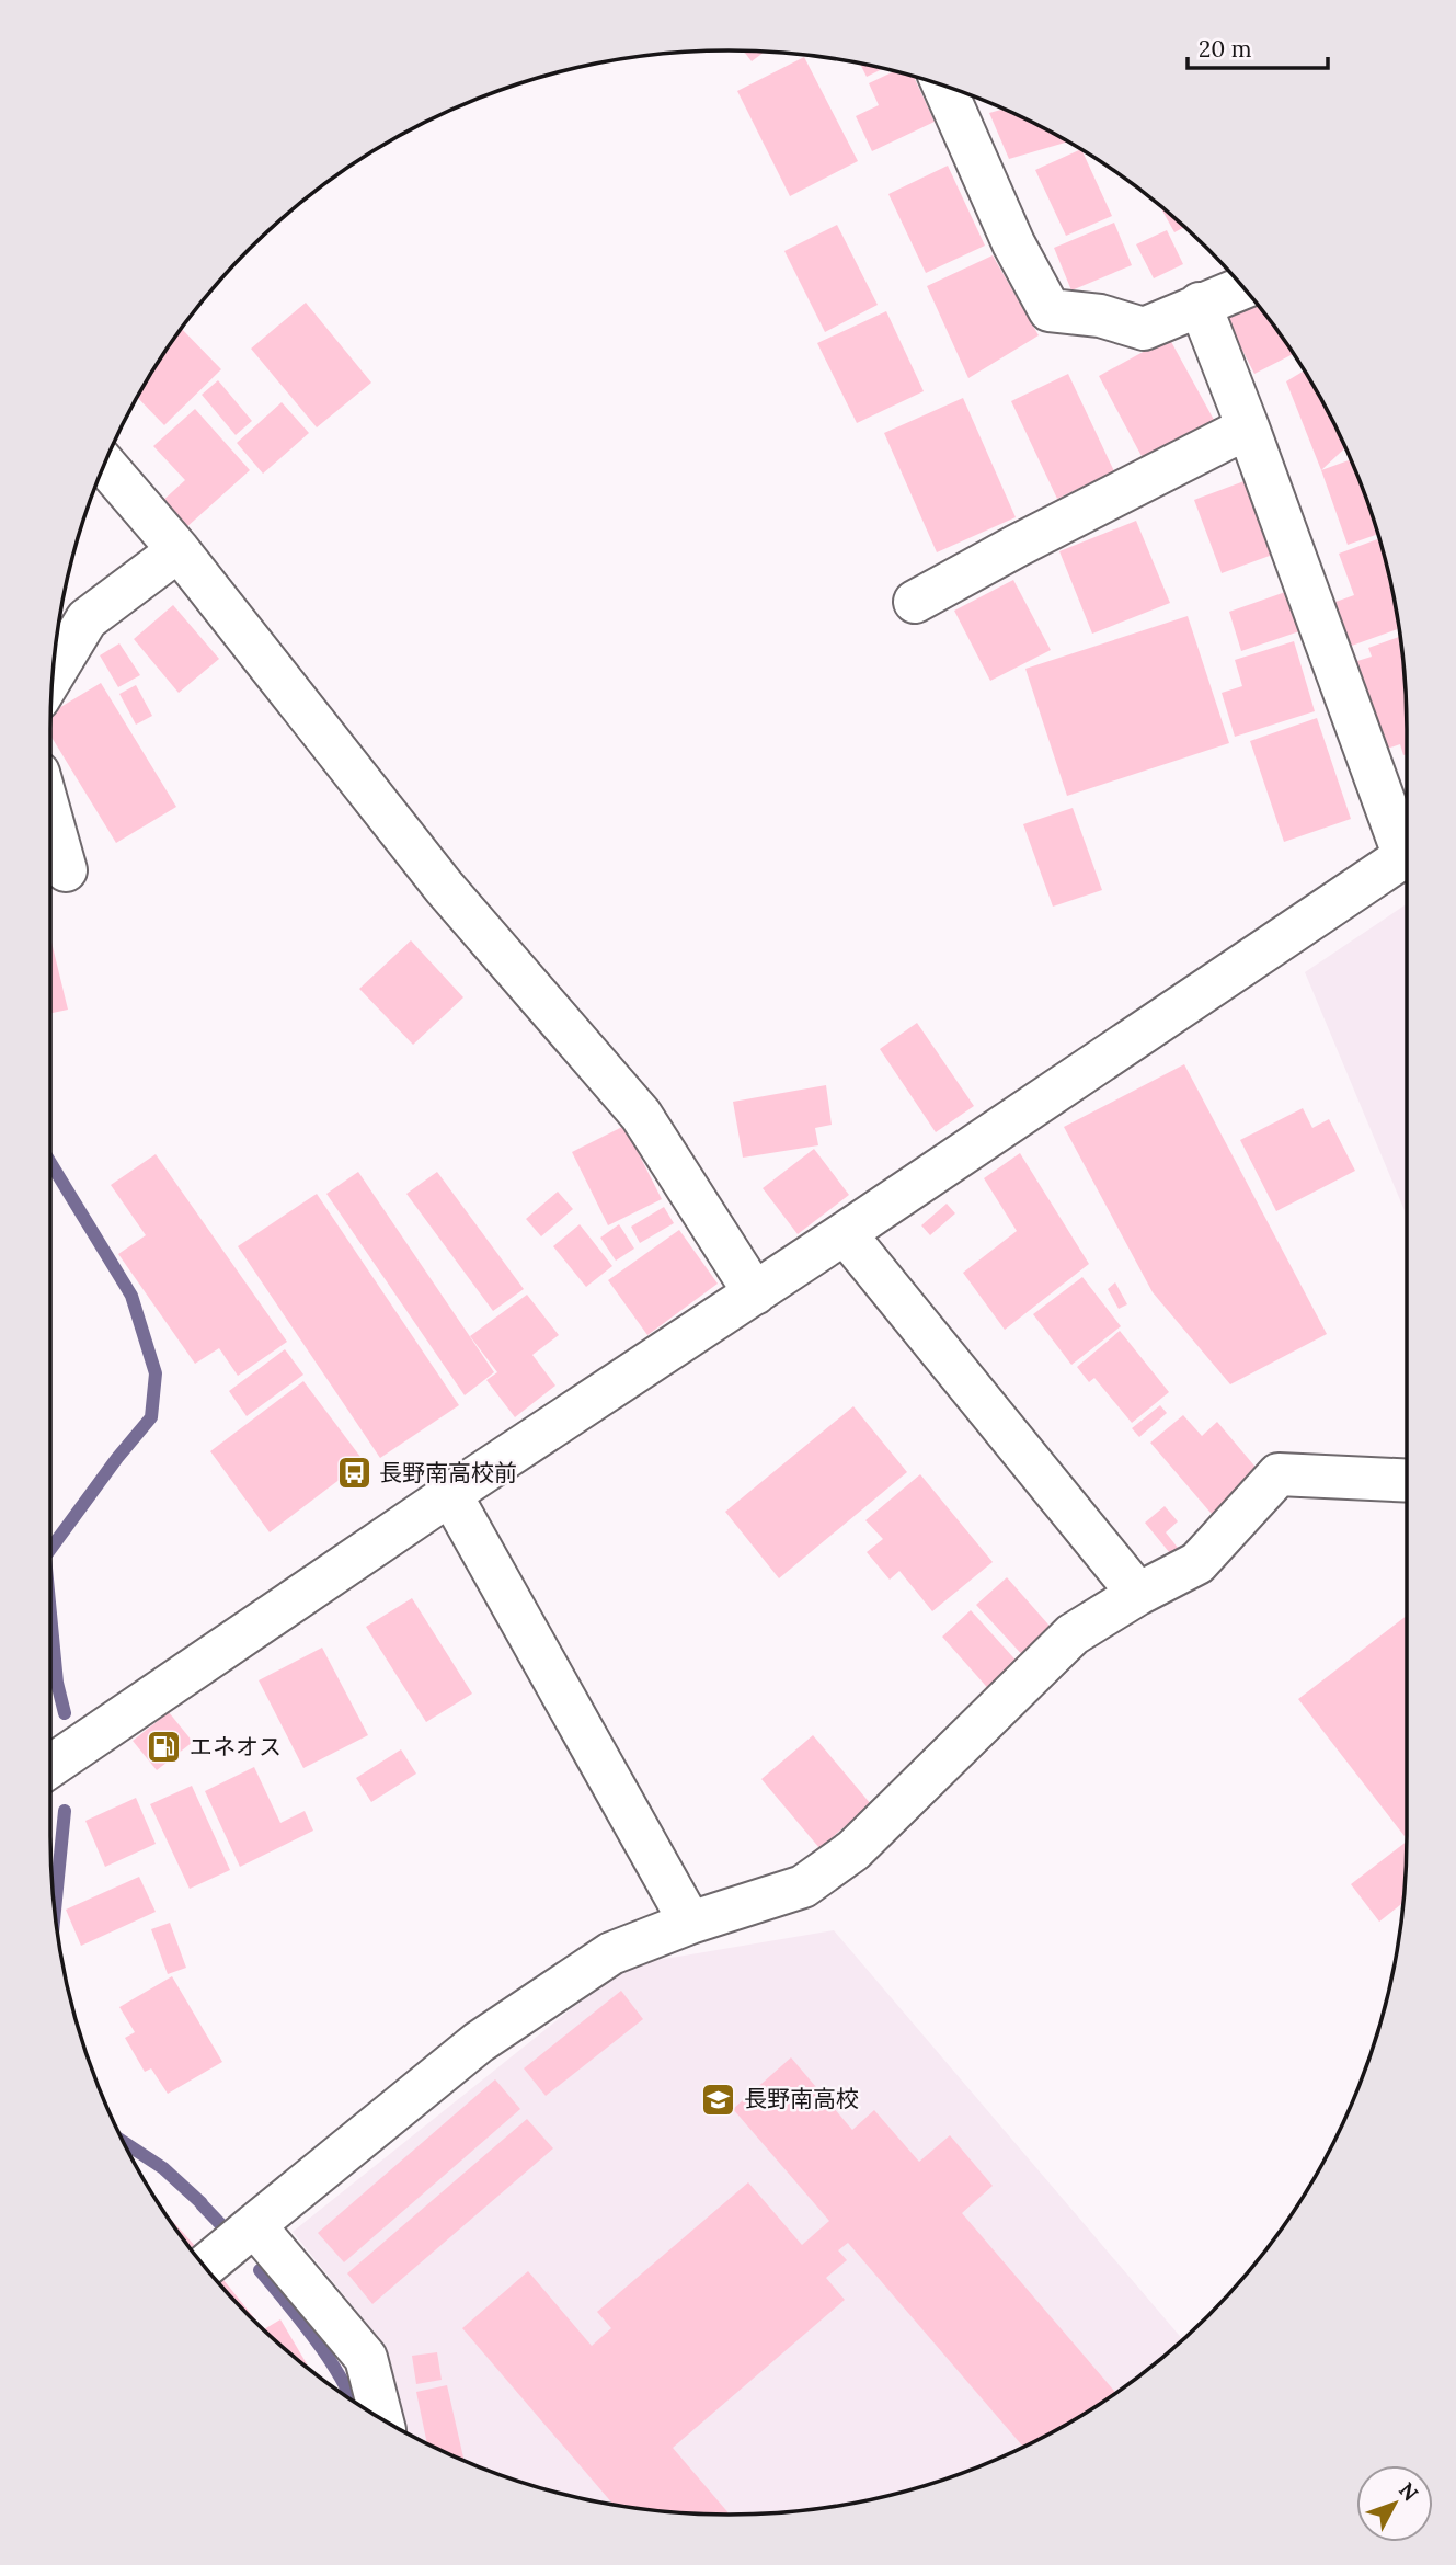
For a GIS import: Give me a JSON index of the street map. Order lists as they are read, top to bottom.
{
  "places": {
    "bus stop": ["長野南高校前"],
    "fuel station": ["エネオス"],
    "school or university": ["長野南高校"]
  },
  "scale_bar": "20 m",
  "north": "top right"
}
